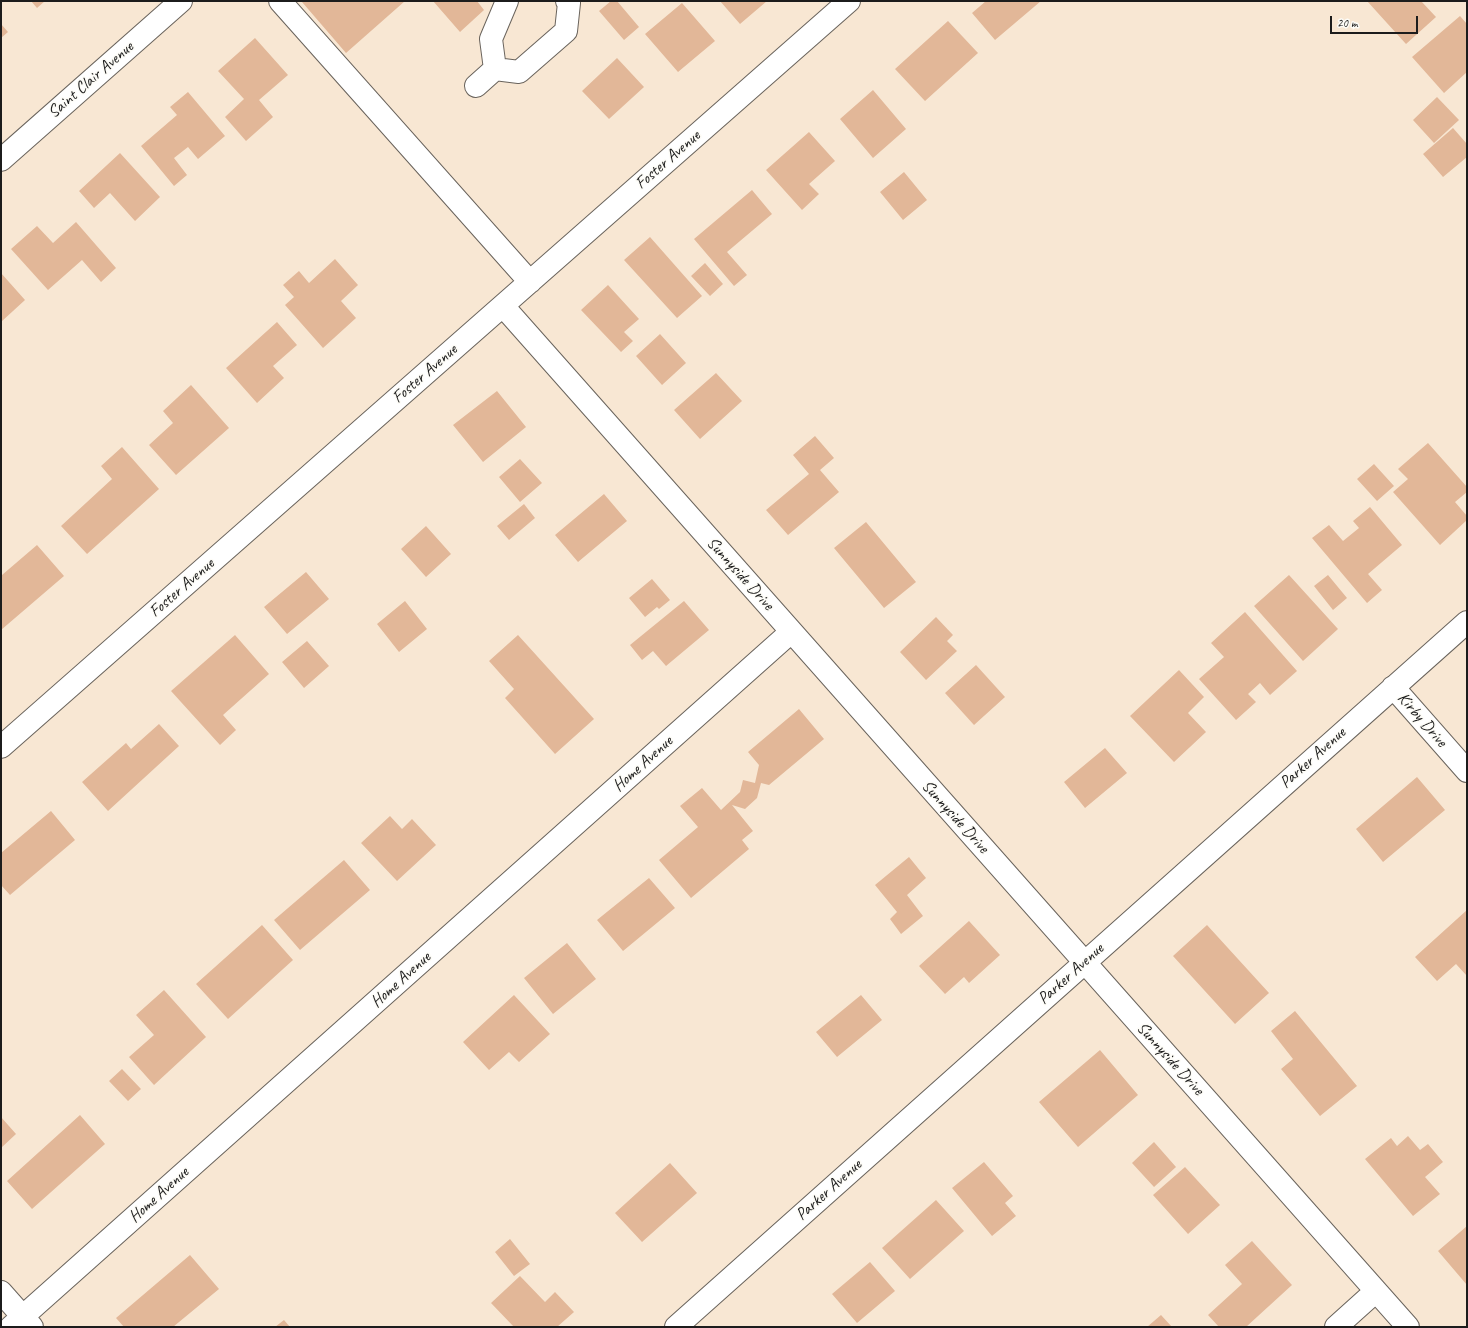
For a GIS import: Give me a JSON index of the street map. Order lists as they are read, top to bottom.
{
  "streets": {
    "street": [
      "Saint Clair Avenue",
      "Foster Avenue",
      "Sunnyside Drive",
      "Kirby Drive",
      "Parker Avenue",
      "Home Avenue"
    ]
  },
  "crossings": [
    ["Foster Avenue", "Sunnyside Drive"],
    ["Sunnyside Drive", "Parker Avenue"],
    ["Sunnyside Drive", "Home Avenue"],
    ["Kirby Drive", "Parker Avenue"]
  ],
  "scale_bar": "20 m"
}
